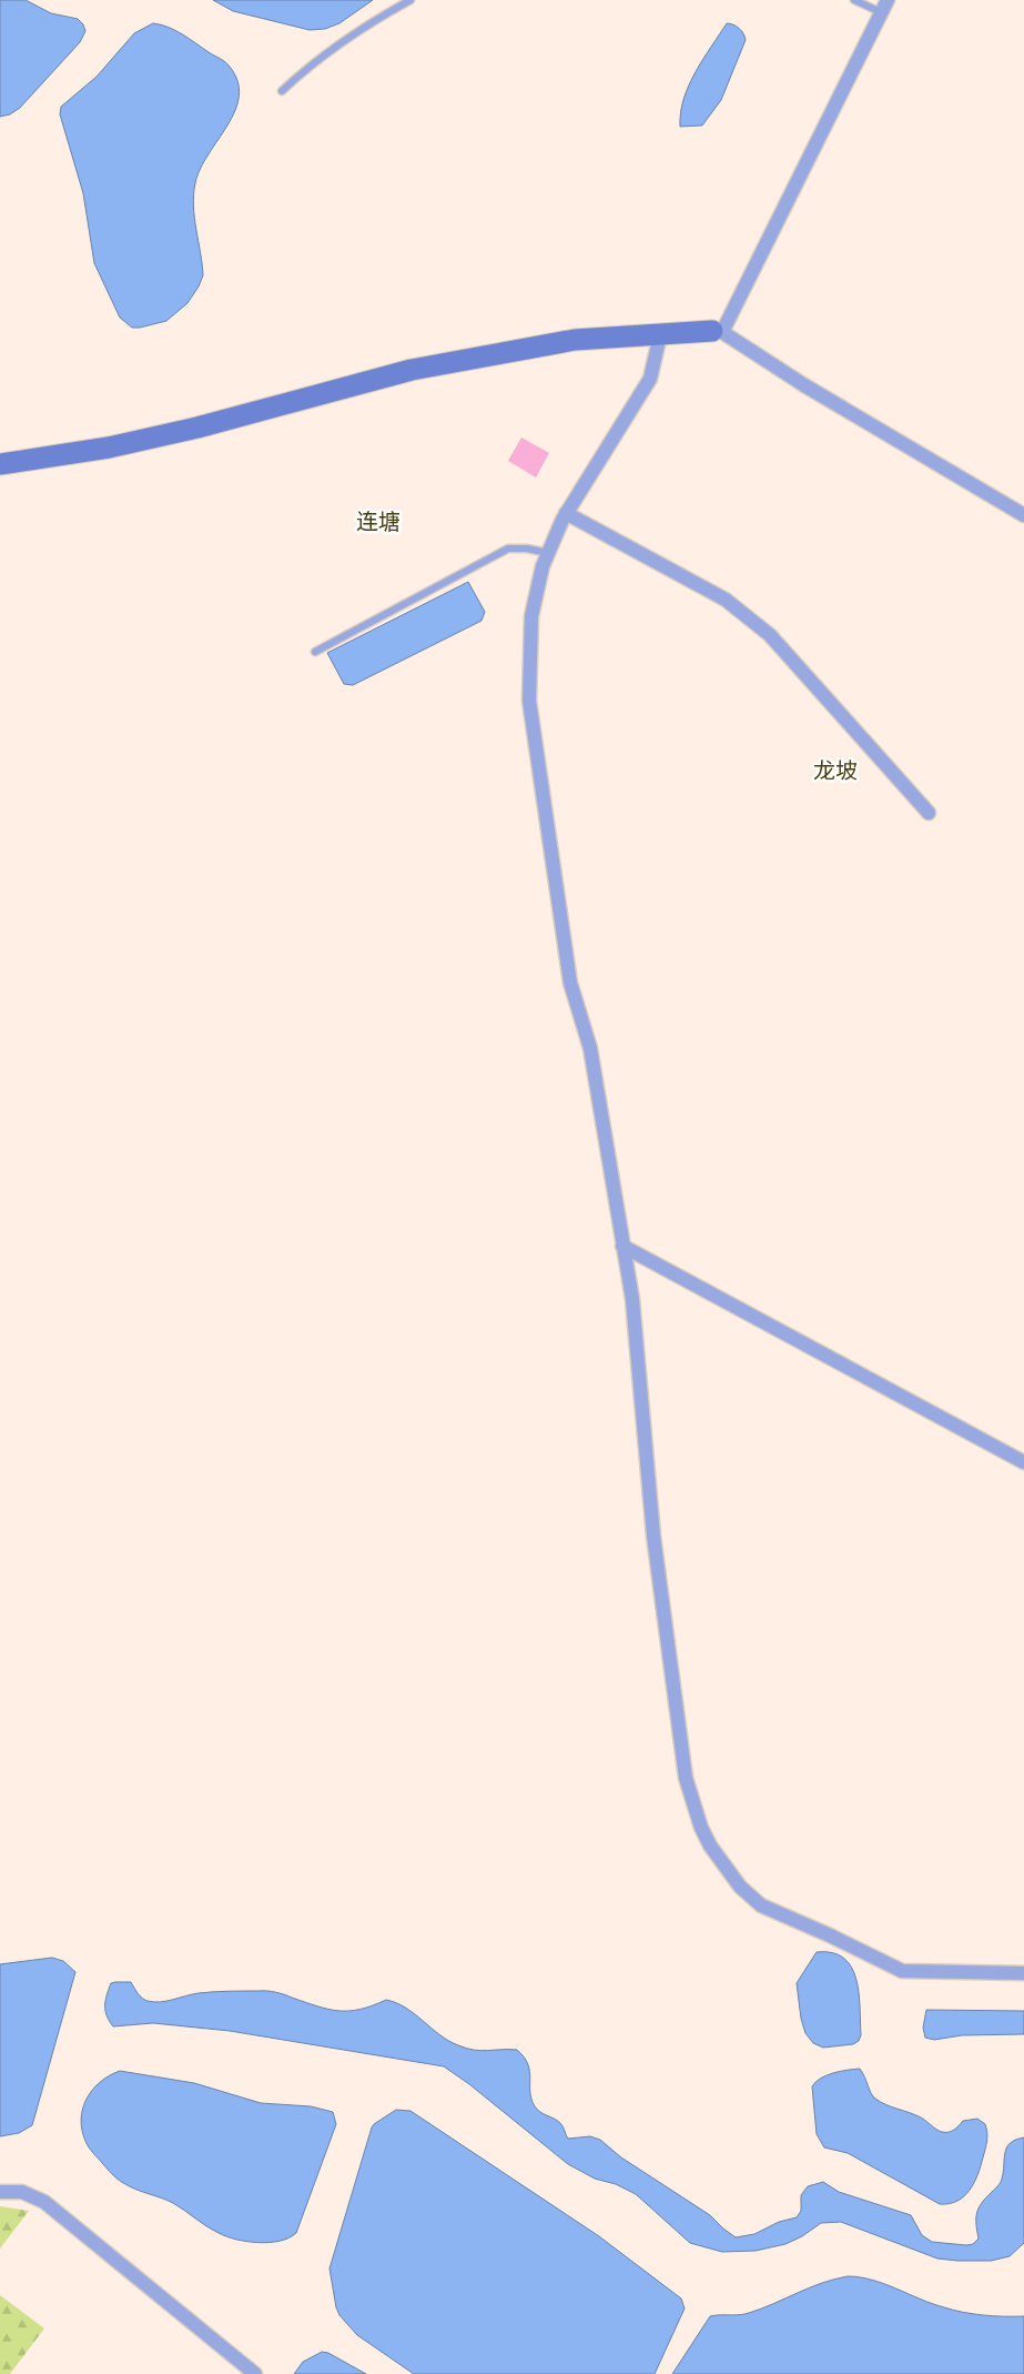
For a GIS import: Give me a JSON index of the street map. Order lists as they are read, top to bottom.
{
  "districts": ["连塘", "龙坡"]
}
